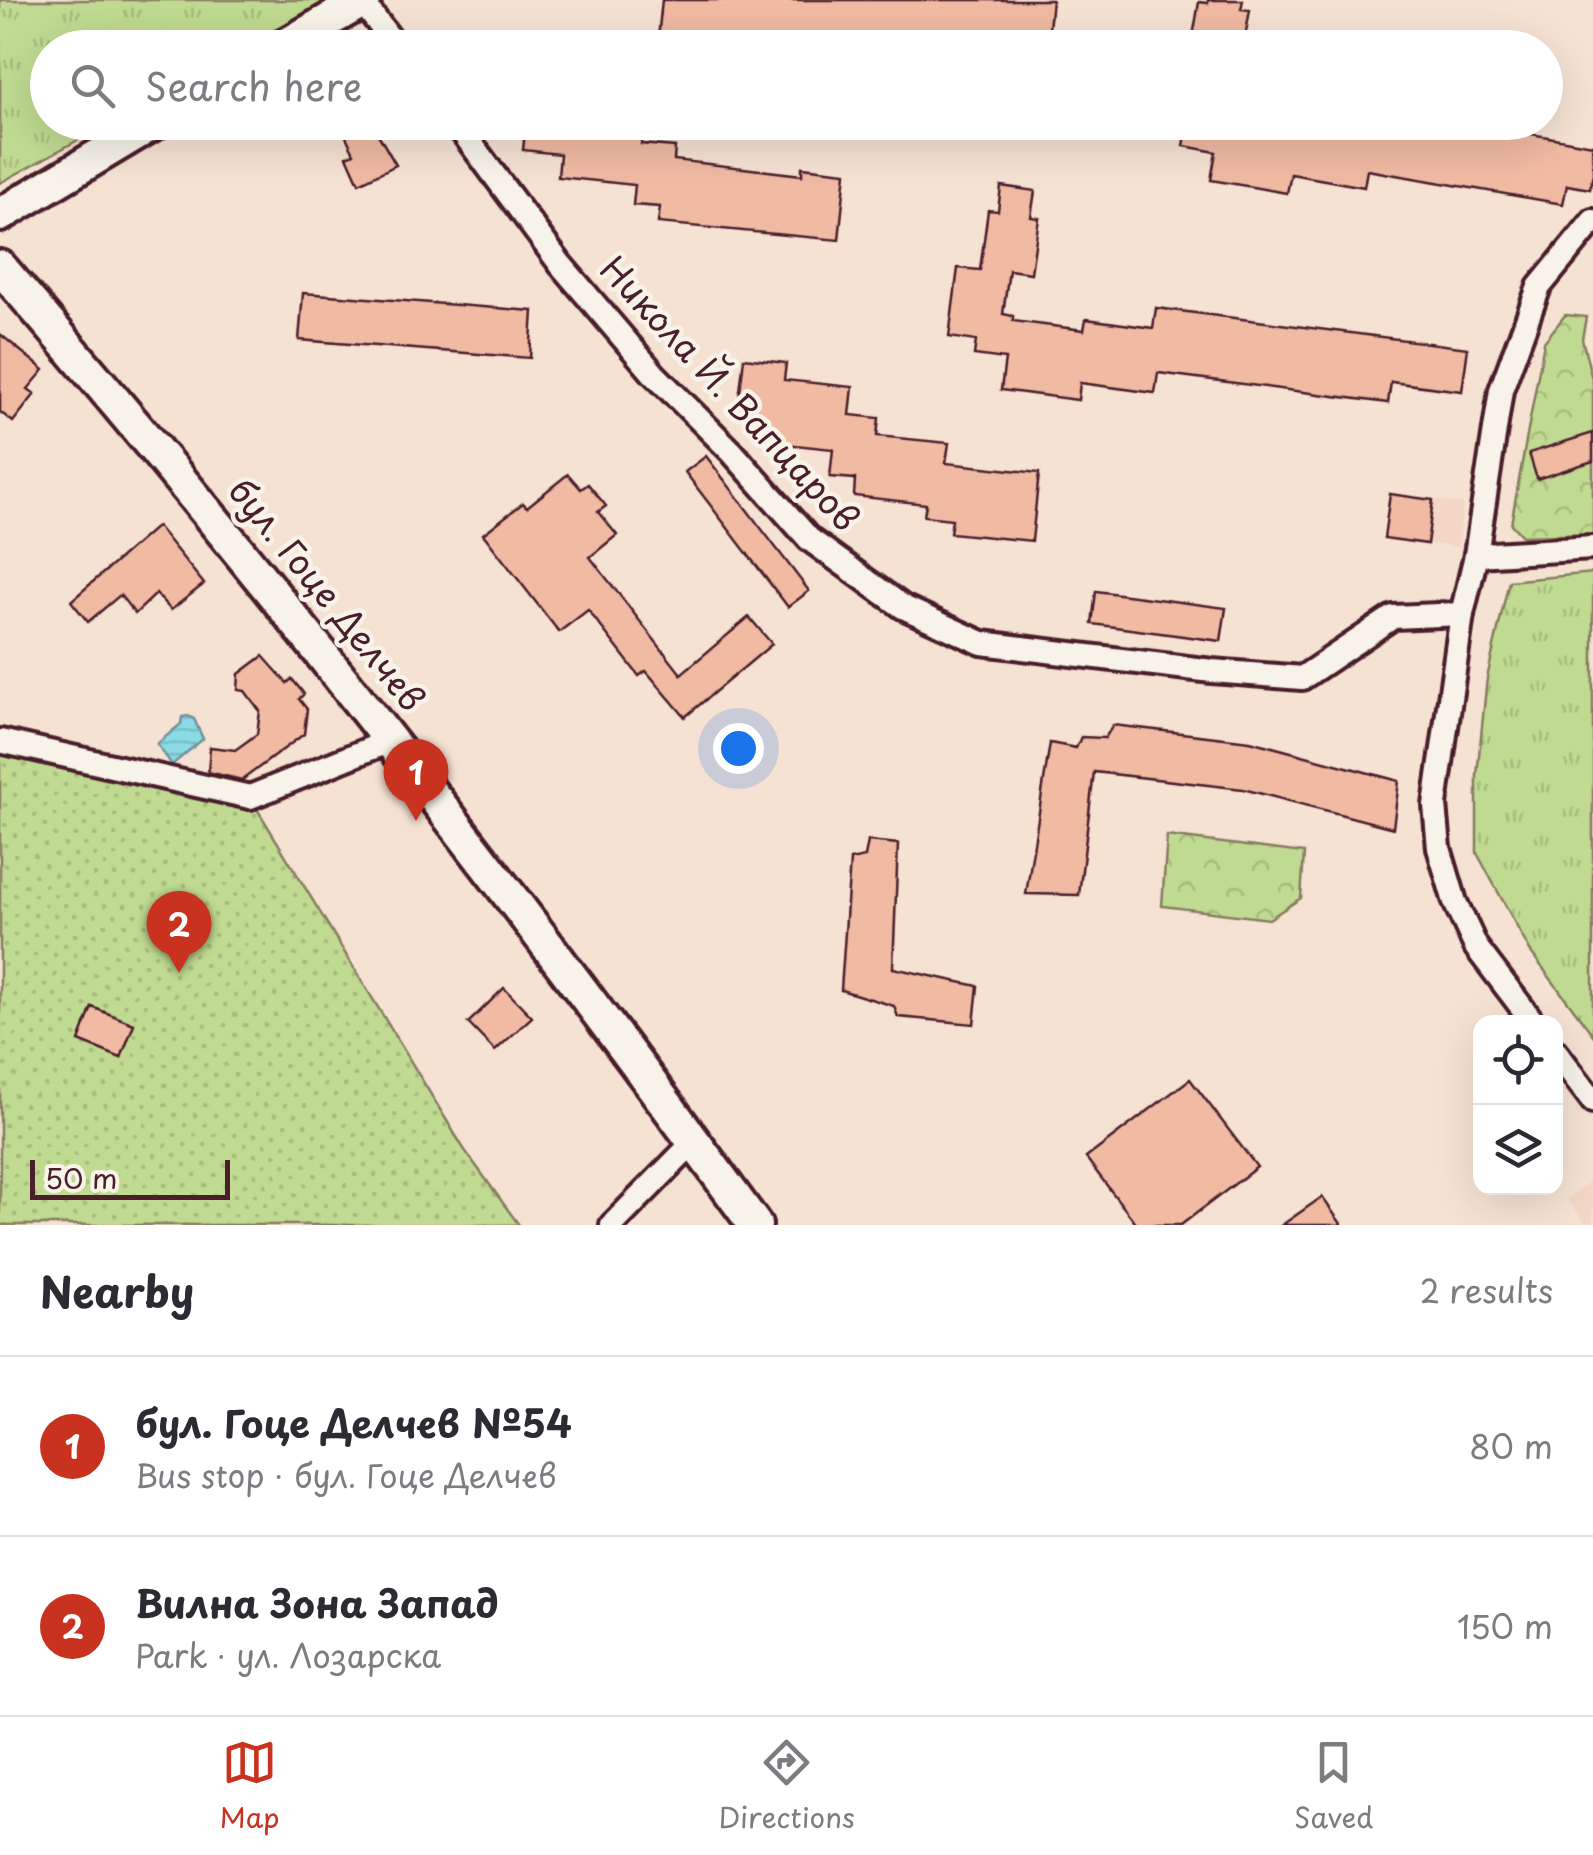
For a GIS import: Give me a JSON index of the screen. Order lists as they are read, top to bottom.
{
  "streets": {
    "main road": ["бул. Гоце Делчев"],
    "street": ["Никола Й. Вапцаров"]
  },
  "scale_bar": "50 m",
  "page": {
    "search": "Search here",
    "pins": ["1", "2"],
    "scale": "50 m",
    "heading": ["Nearby", "2 results"],
    "list": [
      {
        "mark": "1",
        "name": "бул. Гоце Делчев №54",
        "note": "Bus stop · бул. Гоце Делчев",
        "value": "80 m"
      },
      {
        "mark": "2",
        "name": "Вилна Зона Запад",
        "note": "Park · ул. Лозарска",
        "value": "150 m"
      }
    ],
    "nav": ["Map", "Directions", "Saved"]
  }
}
